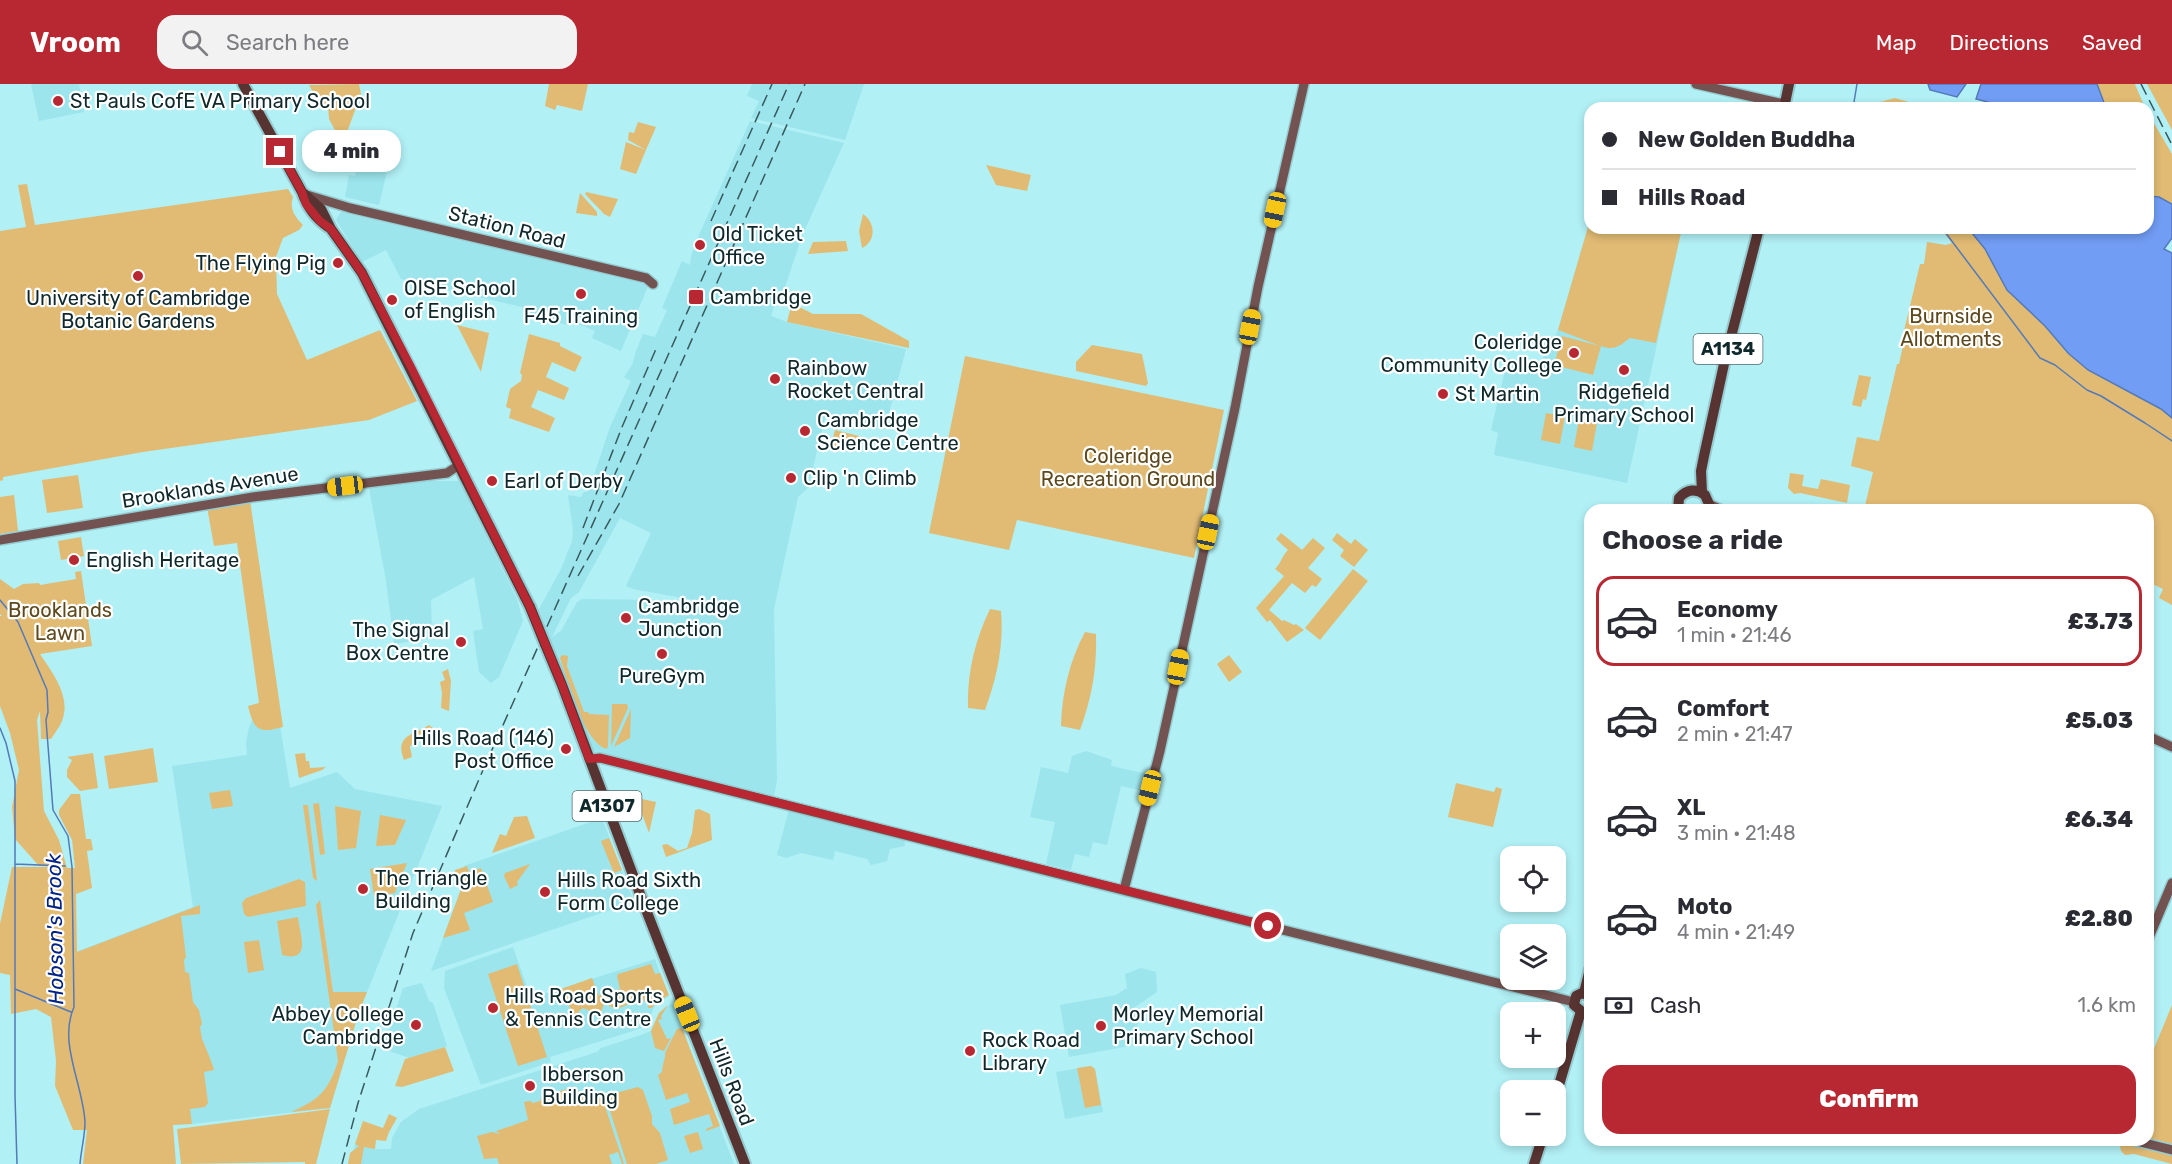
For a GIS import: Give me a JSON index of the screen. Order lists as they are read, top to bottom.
{
  "streets": {
    "main road": ["A1134", "A1307", "Hills Road"],
    "street": ["Station Road", "Brooklands Avenue"]
  },
  "crossings": [
    ["Station Road", "Hills Road"],
    ["Brooklands Avenue", "Hills Road"]
  ],
  "water": ["Hobson's Brook"],
  "parks": ["Burnside Allotments", "Coleridge Recreation Ground", "Brooklands Lawn"],
  "places": {
    "other": [
      "St Pauls CofE VA Primary School",
      "Old Ticket Office",
      "The Flying Pig",
      "University of Cambridge Botanic Gardens",
      "F45 Training",
      "OISE School of English",
      "Coleridge Community College",
      "Ridgefield Primary School",
      "Rainbow Rocket Central",
      "St Martin",
      "Cambridge Science Centre",
      "Clip 'n Climb",
      "Earl of Derby",
      "English Heritage",
      "Cambridge Junction",
      "The Signal Box Centre",
      "PureGym",
      "Hills Road (146) Post Office",
      "The Triangle Building",
      "Hills Road Sixth Form College",
      "Hills Road Sports & Tennis Centre",
      "Abbey College Cambridge",
      "Morley Memorial Primary School",
      "Rock Road Library",
      "Ibberson Building"
    ],
    "transit": ["Cambridge"]
  },
  "page": {
    "header": "Vroom",
    "search": "Search here",
    "nav": ["Map", "Directions", "Saved"],
    "banner": ["New Golden Buddha", "Hills Road"],
    "bubble": "4 min",
    "heading": "Choose a ride",
    "list": [
      {
        "name": "Economy",
        "note": "1 min · 21:46",
        "value": "£3.73"
      },
      {
        "name": "Comfort",
        "note": "2 min · 21:47",
        "value": "£5.03"
      },
      {
        "name": "XL",
        "note": "3 min · 21:48",
        "value": "£6.34"
      },
      {
        "name": "Moto",
        "note": "4 min · 21:49",
        "value": "£2.80"
      }
    ],
    "map_buttons": ["+", "−"],
    "pay": ["Cash", "1.6 km"],
    "buttons": "Confirm"
  }
}
